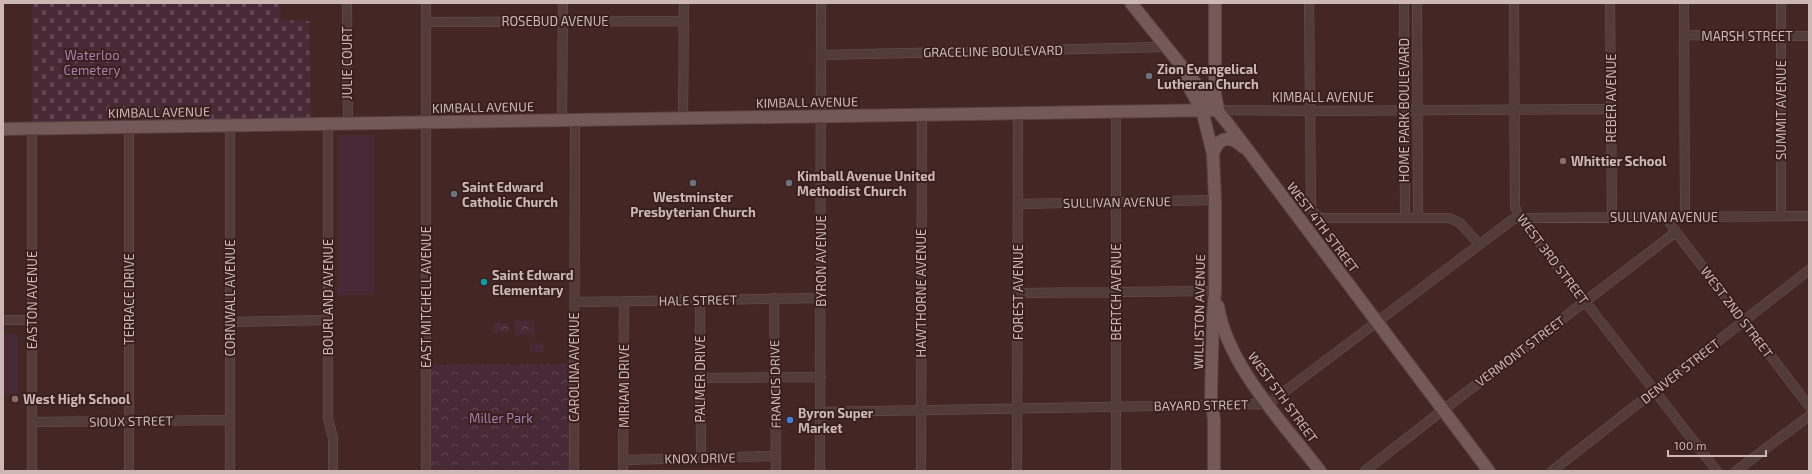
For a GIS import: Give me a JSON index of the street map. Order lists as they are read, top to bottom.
{
  "streets": {
    "main road": [
      "KIMBALL AVENUE",
      "WEST 4TH STREET",
      "WILLISTON AVENUE",
      "WEST 5TH STREET"
    ],
    "street": [
      "ROSEBUD AVENUE",
      "MARSH STREET",
      "GRACELINE BOULEVARD",
      "JULIE COURT",
      "REBER AVENUE",
      "HOME PARK BOULEVARD",
      "SUMMIT AVENUE",
      "SULLIVAN AVENUE",
      "WEST 3RD STREET",
      "BYRON AVENUE",
      "FOREST AVENUE",
      "BERTCH AVENUE",
      "HAWTHORNE AVENUE",
      "BOURLAND AVENUE",
      "EAST MITCHELL AVENUE",
      "CORNWALL AVENUE",
      "TERRACE DRIVE",
      "EASTON AVENUE",
      "HALE STREET",
      "WEST 2ND STREET",
      "VERMONT STREET",
      "CAROLINA AVENUE",
      "DENVER STREET",
      "PALMER DRIVE",
      "FRANCIS DRIVE",
      "MIRIAM DRIVE",
      "BAYARD STREET",
      "SIOUX STREET",
      "KNOX DRIVE"
    ]
  },
  "crossings": [
    ["ROSEBUD AVENUE", "EAST MITCHELL AVENUE"],
    ["MARSH STREET", "SUMMIT AVENUE"],
    ["GRACELINE BOULEVARD", "WEST 4TH STREET"],
    ["GRACELINE BOULEVARD", "BYRON AVENUE"],
    ["GRACELINE BOULEVARD", "WILLISTON AVENUE"],
    ["JULIE COURT", "KIMBALL AVENUE"],
    ["KIMBALL AVENUE", "REBER AVENUE"],
    ["KIMBALL AVENUE", "HOME PARK BOULEVARD"],
    ["KIMBALL AVENUE", "WEST 4TH STREET"],
    ["KIMBALL AVENUE", "WEST 3RD STREET"],
    ["KIMBALL AVENUE", "BYRON AVENUE"],
    ["KIMBALL AVENUE", "FOREST AVENUE"],
    ["KIMBALL AVENUE", "BERTCH AVENUE"],
    ["KIMBALL AVENUE", "HAWTHORNE AVENUE"],
    ["KIMBALL AVENUE", "BOURLAND AVENUE"],
    ["KIMBALL AVENUE", "EAST MITCHELL AVENUE"],
    ["KIMBALL AVENUE", "CORNWALL AVENUE"],
    ["KIMBALL AVENUE", "TERRACE DRIVE"],
    ["KIMBALL AVENUE", "EASTON AVENUE"],
    ["KIMBALL AVENUE", "WILLISTON AVENUE"],
    ["KIMBALL AVENUE", "CAROLINA AVENUE"],
    ["REBER AVENUE", "SULLIVAN AVENUE"],
    ["SUMMIT AVENUE", "SULLIVAN AVENUE"],
    ["SULLIVAN AVENUE", "WEST 3RD STREET"],
    ["SULLIVAN AVENUE", "FOREST AVENUE"],
    ["SULLIVAN AVENUE", "BERTCH AVENUE"],
    ["SULLIVAN AVENUE", "WILLISTON AVENUE"],
    ["SULLIVAN AVENUE", "WEST 2ND STREET"],
    ["WEST 4TH STREET", "WILLISTON AVENUE"],
    ["WEST 4TH STREET", "VERMONT STREET"],
    ["WEST 3RD STREET", "VERMONT STREET"],
    ["WEST 3RD STREET", "DENVER STREET"],
    ["BYRON AVENUE", "HALE STREET"],
    ["BYRON AVENUE", "BAYARD STREET"],
    ["FOREST AVENUE", "BAYARD STREET"],
    ["BERTCH AVENUE", "BAYARD STREET"],
    ["HAWTHORNE AVENUE", "BAYARD STREET"],
    ["CORNWALL AVENUE", "SIOUX STREET"],
    ["TERRACE DRIVE", "SIOUX STREET"],
    ["EASTON AVENUE", "SIOUX STREET"],
    ["HALE STREET", "CAROLINA AVENUE"],
    ["HALE STREET", "PALMER DRIVE"],
    ["HALE STREET", "FRANCIS DRIVE"],
    ["HALE STREET", "MIRIAM DRIVE"],
    ["WILLISTON AVENUE", "WEST 5TH STREET"],
    ["WILLISTON AVENUE", "BAYARD STREET"],
    ["WEST 2ND STREET", "VERMONT STREET"],
    ["WEST 2ND STREET", "DENVER STREET"],
    ["PALMER DRIVE", "KNOX DRIVE"],
    ["FRANCIS DRIVE", "KNOX DRIVE"],
    ["MIRIAM DRIVE", "KNOX DRIVE"],
    ["WEST 5TH STREET", "BAYARD STREET"]
  ],
  "parks": ["Waterloo Cemetery", "Miller Park"],
  "places": [
    "Zion Evangelical Lutheran Church",
    "Whittier School",
    "Westminster Presbyterian Church",
    "Kimball Avenue United Methodist Church",
    "Saint Edward Catholic Church",
    "Saint Edward Elementary",
    "West High School",
    "Byron Super Market"
  ],
  "scale_bar": "100 m"
}
